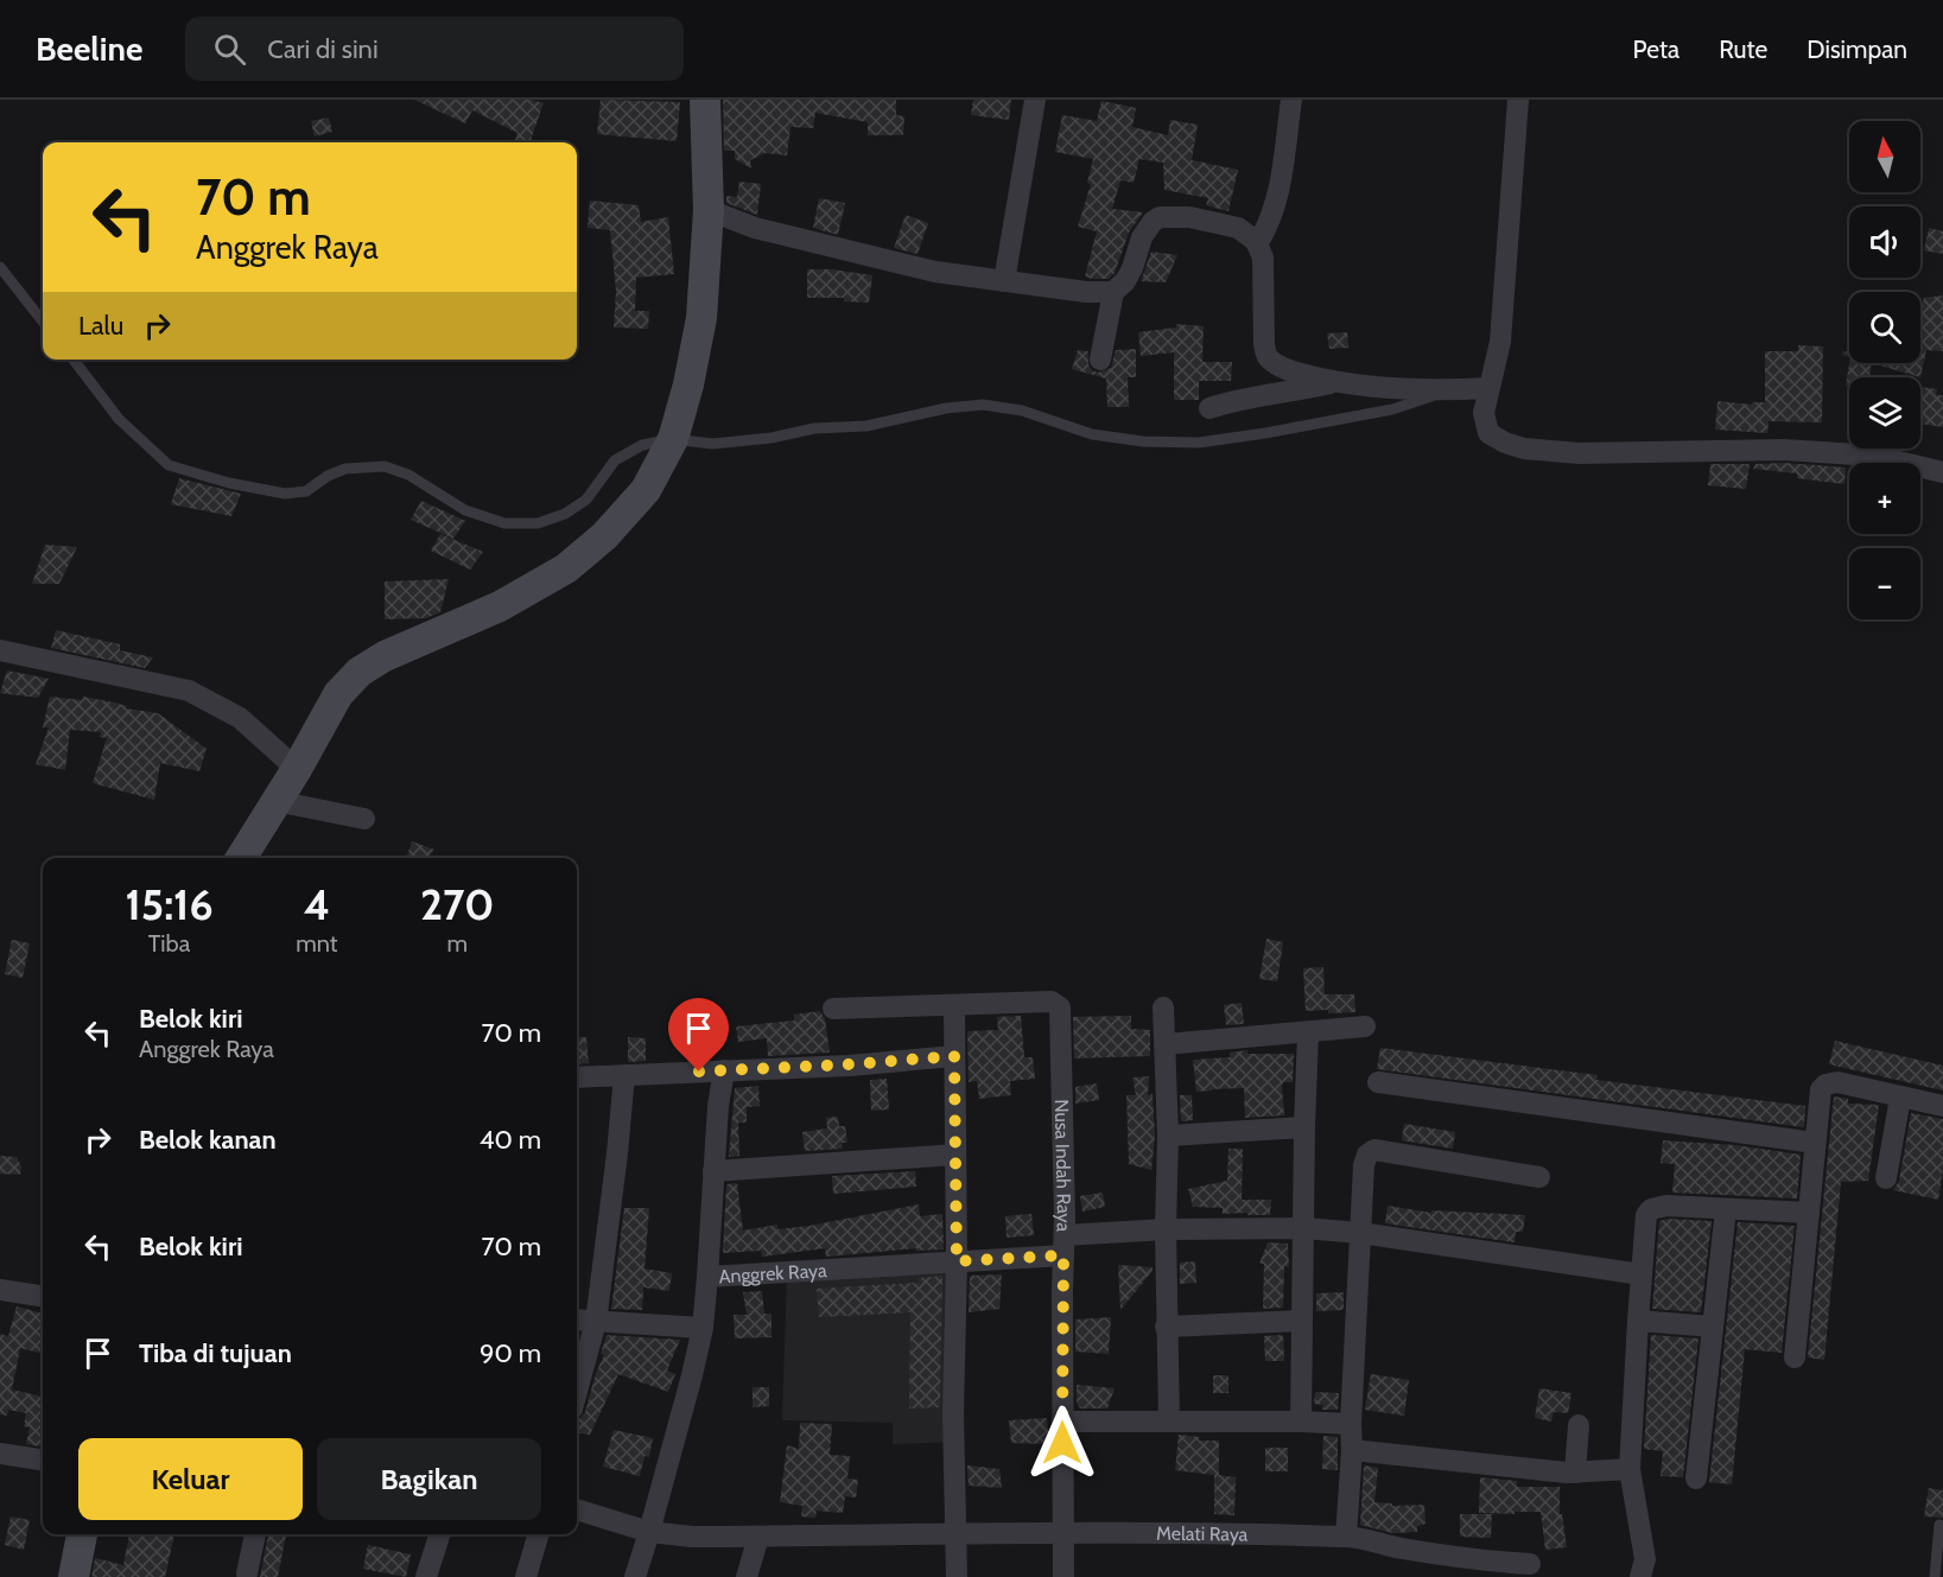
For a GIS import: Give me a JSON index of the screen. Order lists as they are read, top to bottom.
{
  "streets": {
    "street": ["Nusa Indah Raya", "Anggrek Raya", "Melati Raya"]
  },
  "crossings": [
    ["Nusa Indah Raya", "Anggrek Raya"],
    ["Nusa Indah Raya", "Melati Raya"],
    ["Anggrek Raya", "Melati Raya"]
  ],
  "north": "top",
  "page": {
    "header": "Beeline",
    "search": "Cari di sini",
    "nav": ["Peta", "Rute", "Disimpan"],
    "map_buttons": ["+", "−"],
    "turn": ["70 m", "Anggrek Raya"],
    "then": "Lalu",
    "eta": [
      "15:16",
      "Tiba",
      "4",
      "mnt",
      "270",
      "m"
    ],
    "list": [
      {
        "name": "Belok kiri",
        "note": "Anggrek Raya",
        "value": "70 m"
      },
      {
        "name": "Belok kanan",
        "value": "40 m"
      },
      {
        "name": "Belok kiri",
        "value": "70 m"
      },
      {
        "name": "Tiba di tujuan",
        "value": "90 m"
      }
    ],
    "buttons": ["Keluar", "Bagikan"]
  }
}
